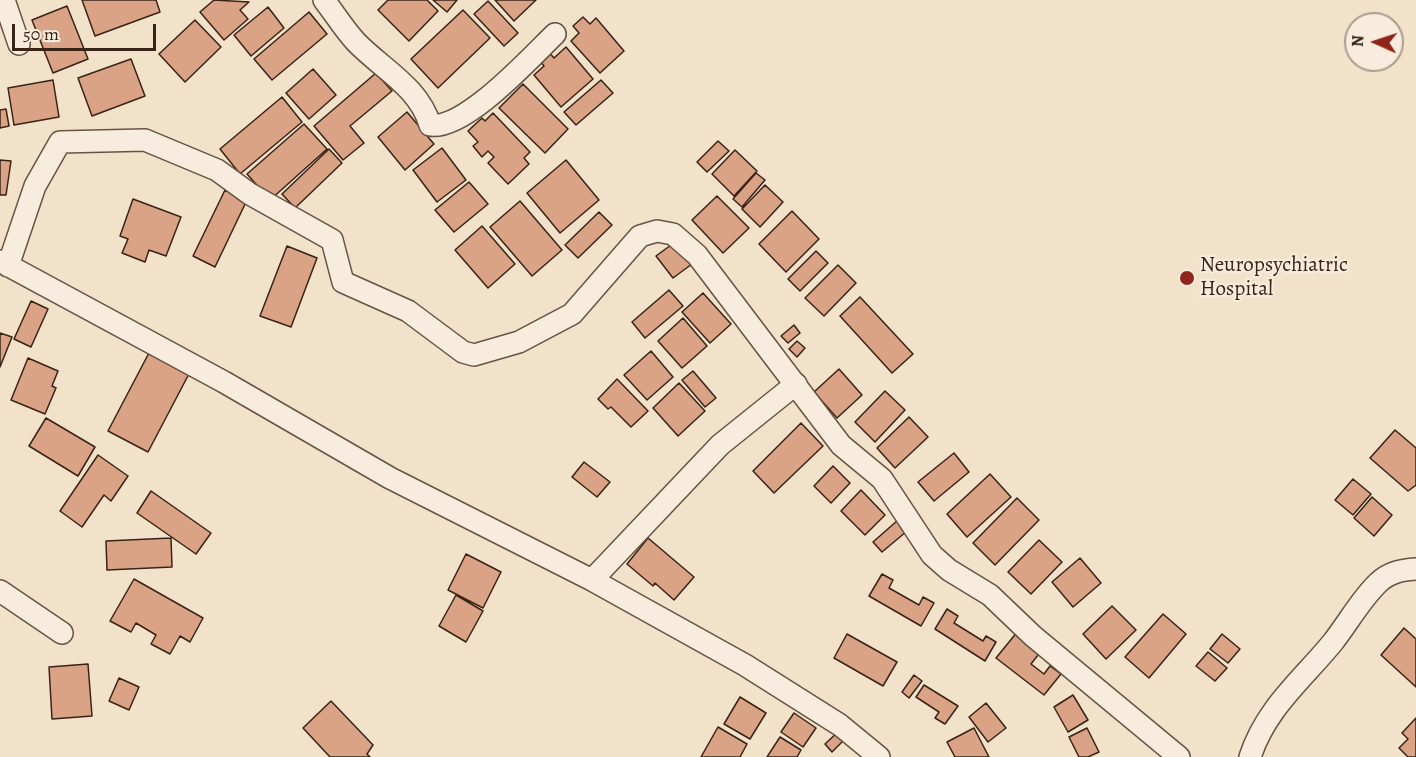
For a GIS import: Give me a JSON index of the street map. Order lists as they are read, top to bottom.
{
  "places": ["Neuropsychiatric Hospital"],
  "scale_bar": "50 m",
  "north": "left"
}
